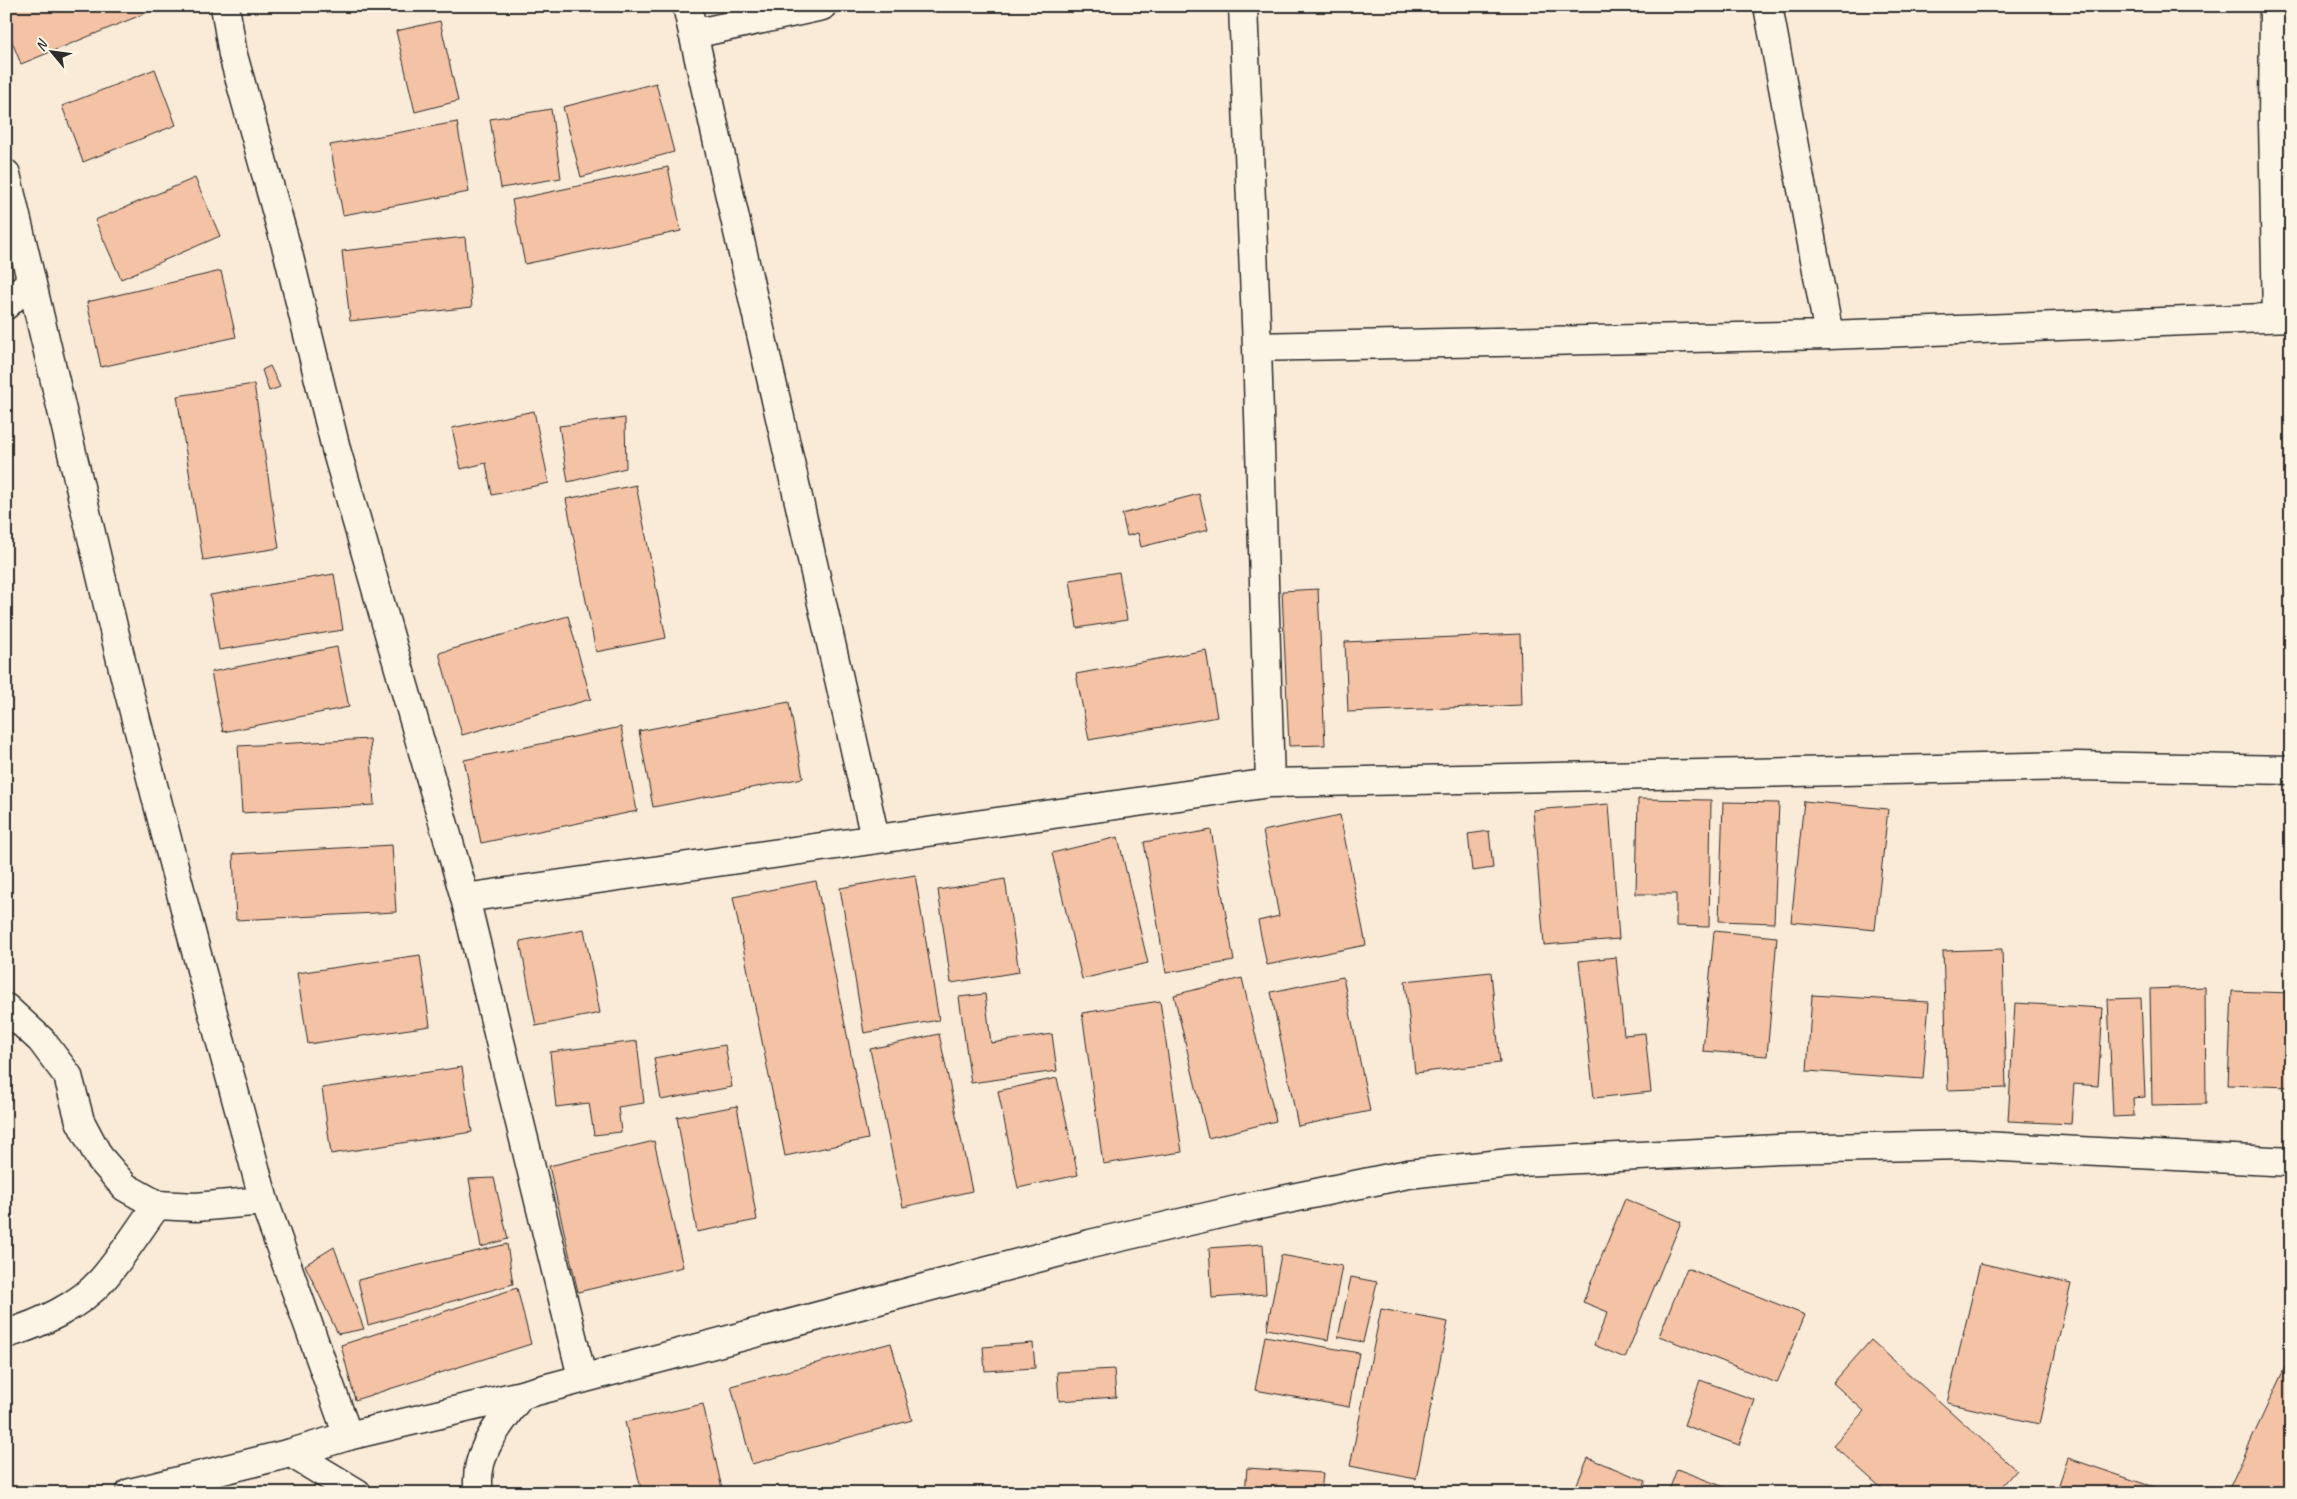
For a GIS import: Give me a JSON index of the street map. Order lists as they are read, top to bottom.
{
  "north": "top left"
}
